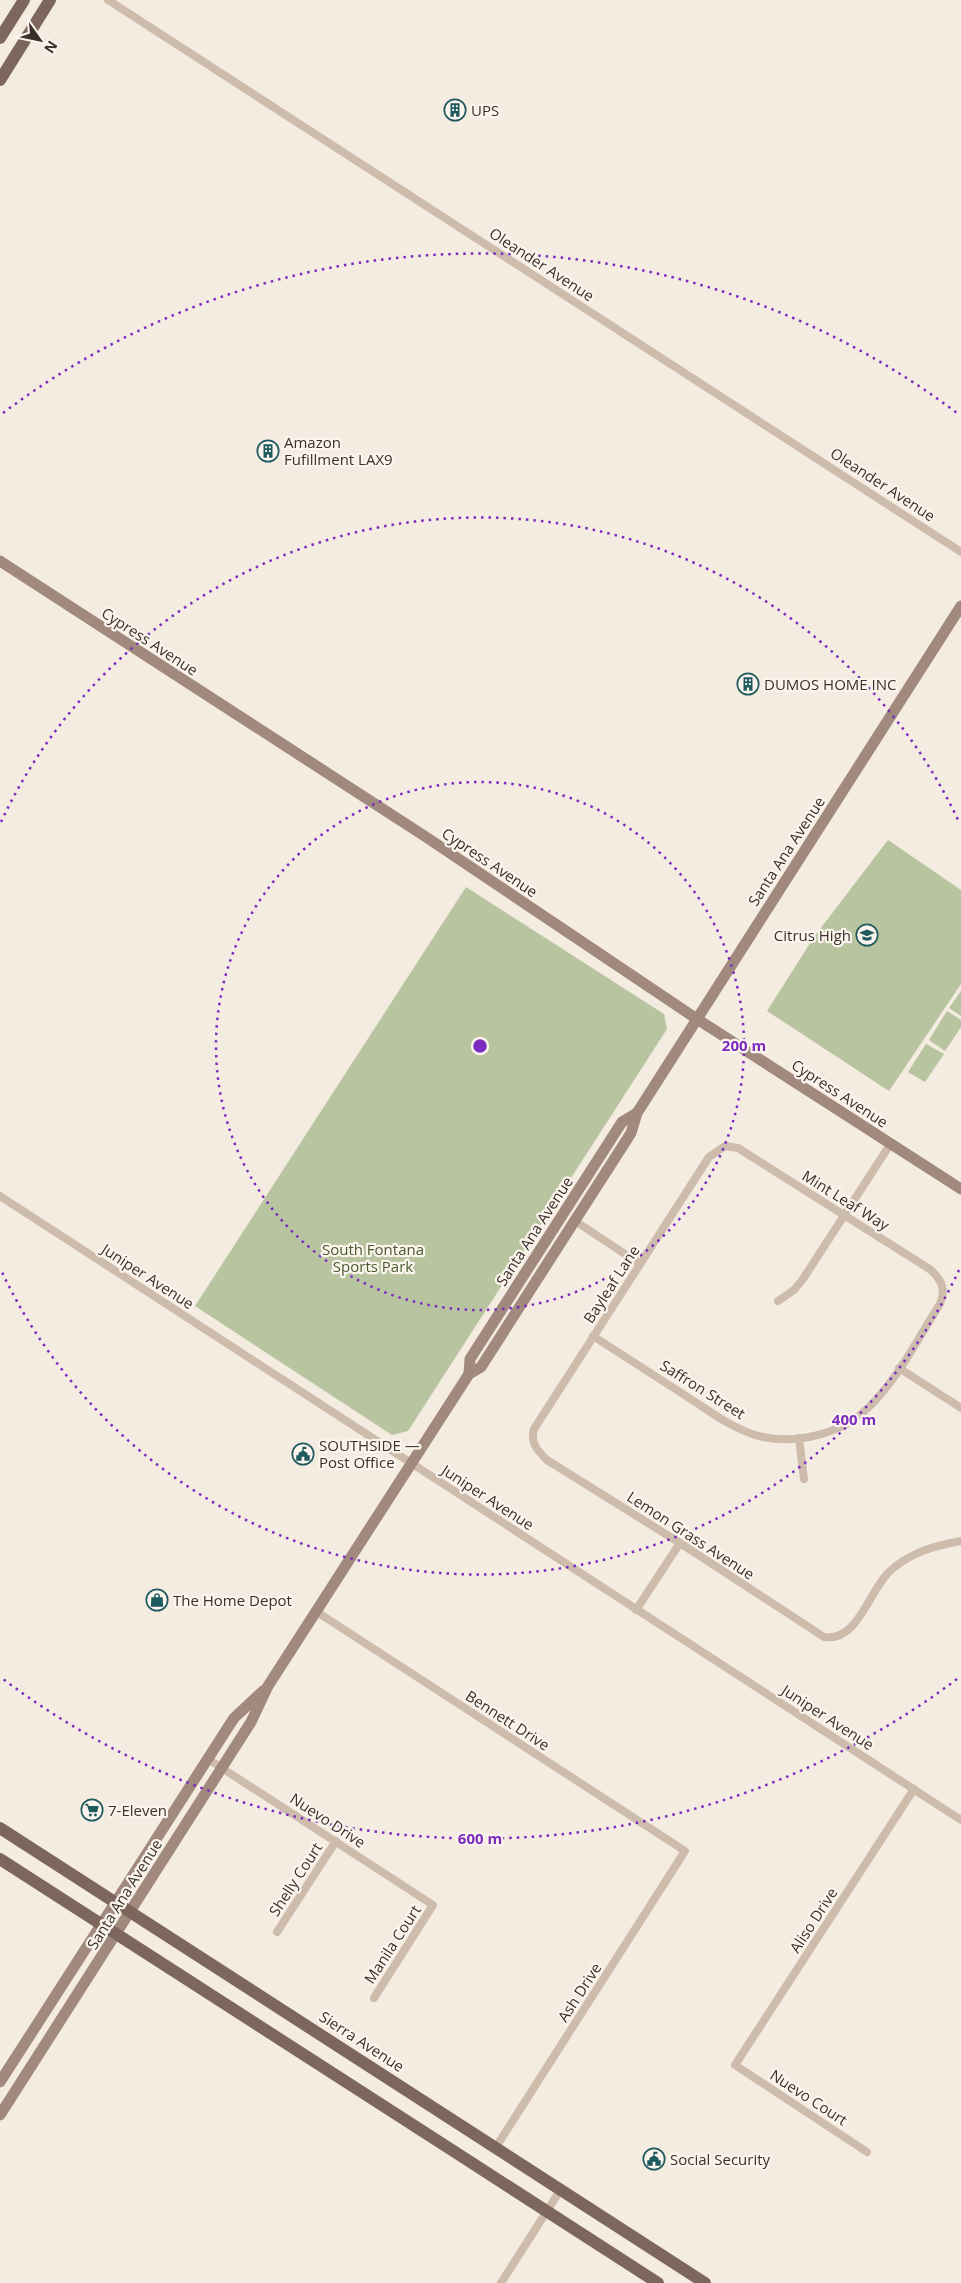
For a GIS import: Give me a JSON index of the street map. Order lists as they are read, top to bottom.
{
  "streets": {
    "main road": ["Sierra Avenue"],
    "street": [
      "Oleander Avenue",
      "Cypress Avenue",
      "Santa Ana Avenue",
      "Mint Leaf Way",
      "Juniper Avenue",
      "Bayleaf Lane",
      "Saffron Street",
      "Lemon Grass Avenue",
      "Bennett Drive",
      "Nuevo Drive",
      "Shelly Court",
      "Aliso Drive",
      "Manila Court",
      "Ash Drive",
      "Nuevo Court"
    ]
  },
  "crossings": [
    ["Cypress Avenue", "Santa Ana Avenue"],
    ["Santa Ana Avenue", "Juniper Avenue"],
    ["Santa Ana Avenue", "Bennett Drive"],
    ["Santa Ana Avenue", "Nuevo Drive"],
    ["Santa Ana Avenue", "Sierra Avenue"],
    ["Mint Leaf Way", "Bayleaf Lane"],
    ["Mint Leaf Way", "Saffron Street"],
    ["Juniper Avenue", "Aliso Drive"],
    ["Bayleaf Lane", "Saffron Street"],
    ["Bayleaf Lane", "Lemon Grass Avenue"],
    ["Bennett Drive", "Ash Drive"],
    ["Nuevo Drive", "Shelly Court"],
    ["Nuevo Drive", "Manila Court"],
    ["Aliso Drive", "Nuevo Court"],
    ["Ash Drive", "Sierra Avenue"]
  ],
  "parks": ["South Fontana Sports Park"],
  "places": {
    "building": ["UPS", "Amazon Fufillment LAX9", "DUMOS HOME INC"],
    "school or university": ["Citrus High"],
    "public building": ["SOUTHSIDE — Post Office", "Social Security"],
    "shop": ["The Home Depot"],
    "supermarket": ["7-Eleven"]
  },
  "north": "bottom right",
  "rings": ["200 m", "400 m", "600 m"]
}
